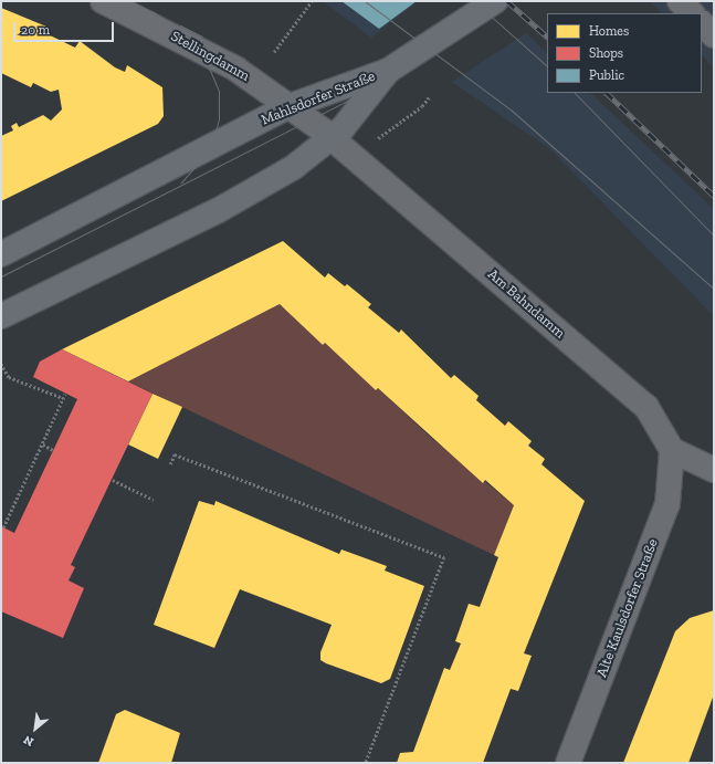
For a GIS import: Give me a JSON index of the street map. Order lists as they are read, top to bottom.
{
  "streets": {
    "main road": ["Mahlsdorfer Straße"],
    "street": ["Stellingdamm", "Am Bahndamm", "Alte Kaulsdorfer Straße"]
  },
  "crossings": [
    ["Stellingdamm", "Mahlsdorfer Straße"],
    ["Stellingdamm", "Am Bahndamm"],
    ["Mahlsdorfer Straße", "Am Bahndamm"],
    ["Am Bahndamm", "Alte Kaulsdorfer Straße"]
  ],
  "legend": ["Homes", "Shops", "Public"],
  "scale_bar": "20 m",
  "north": "bottom left"
}
